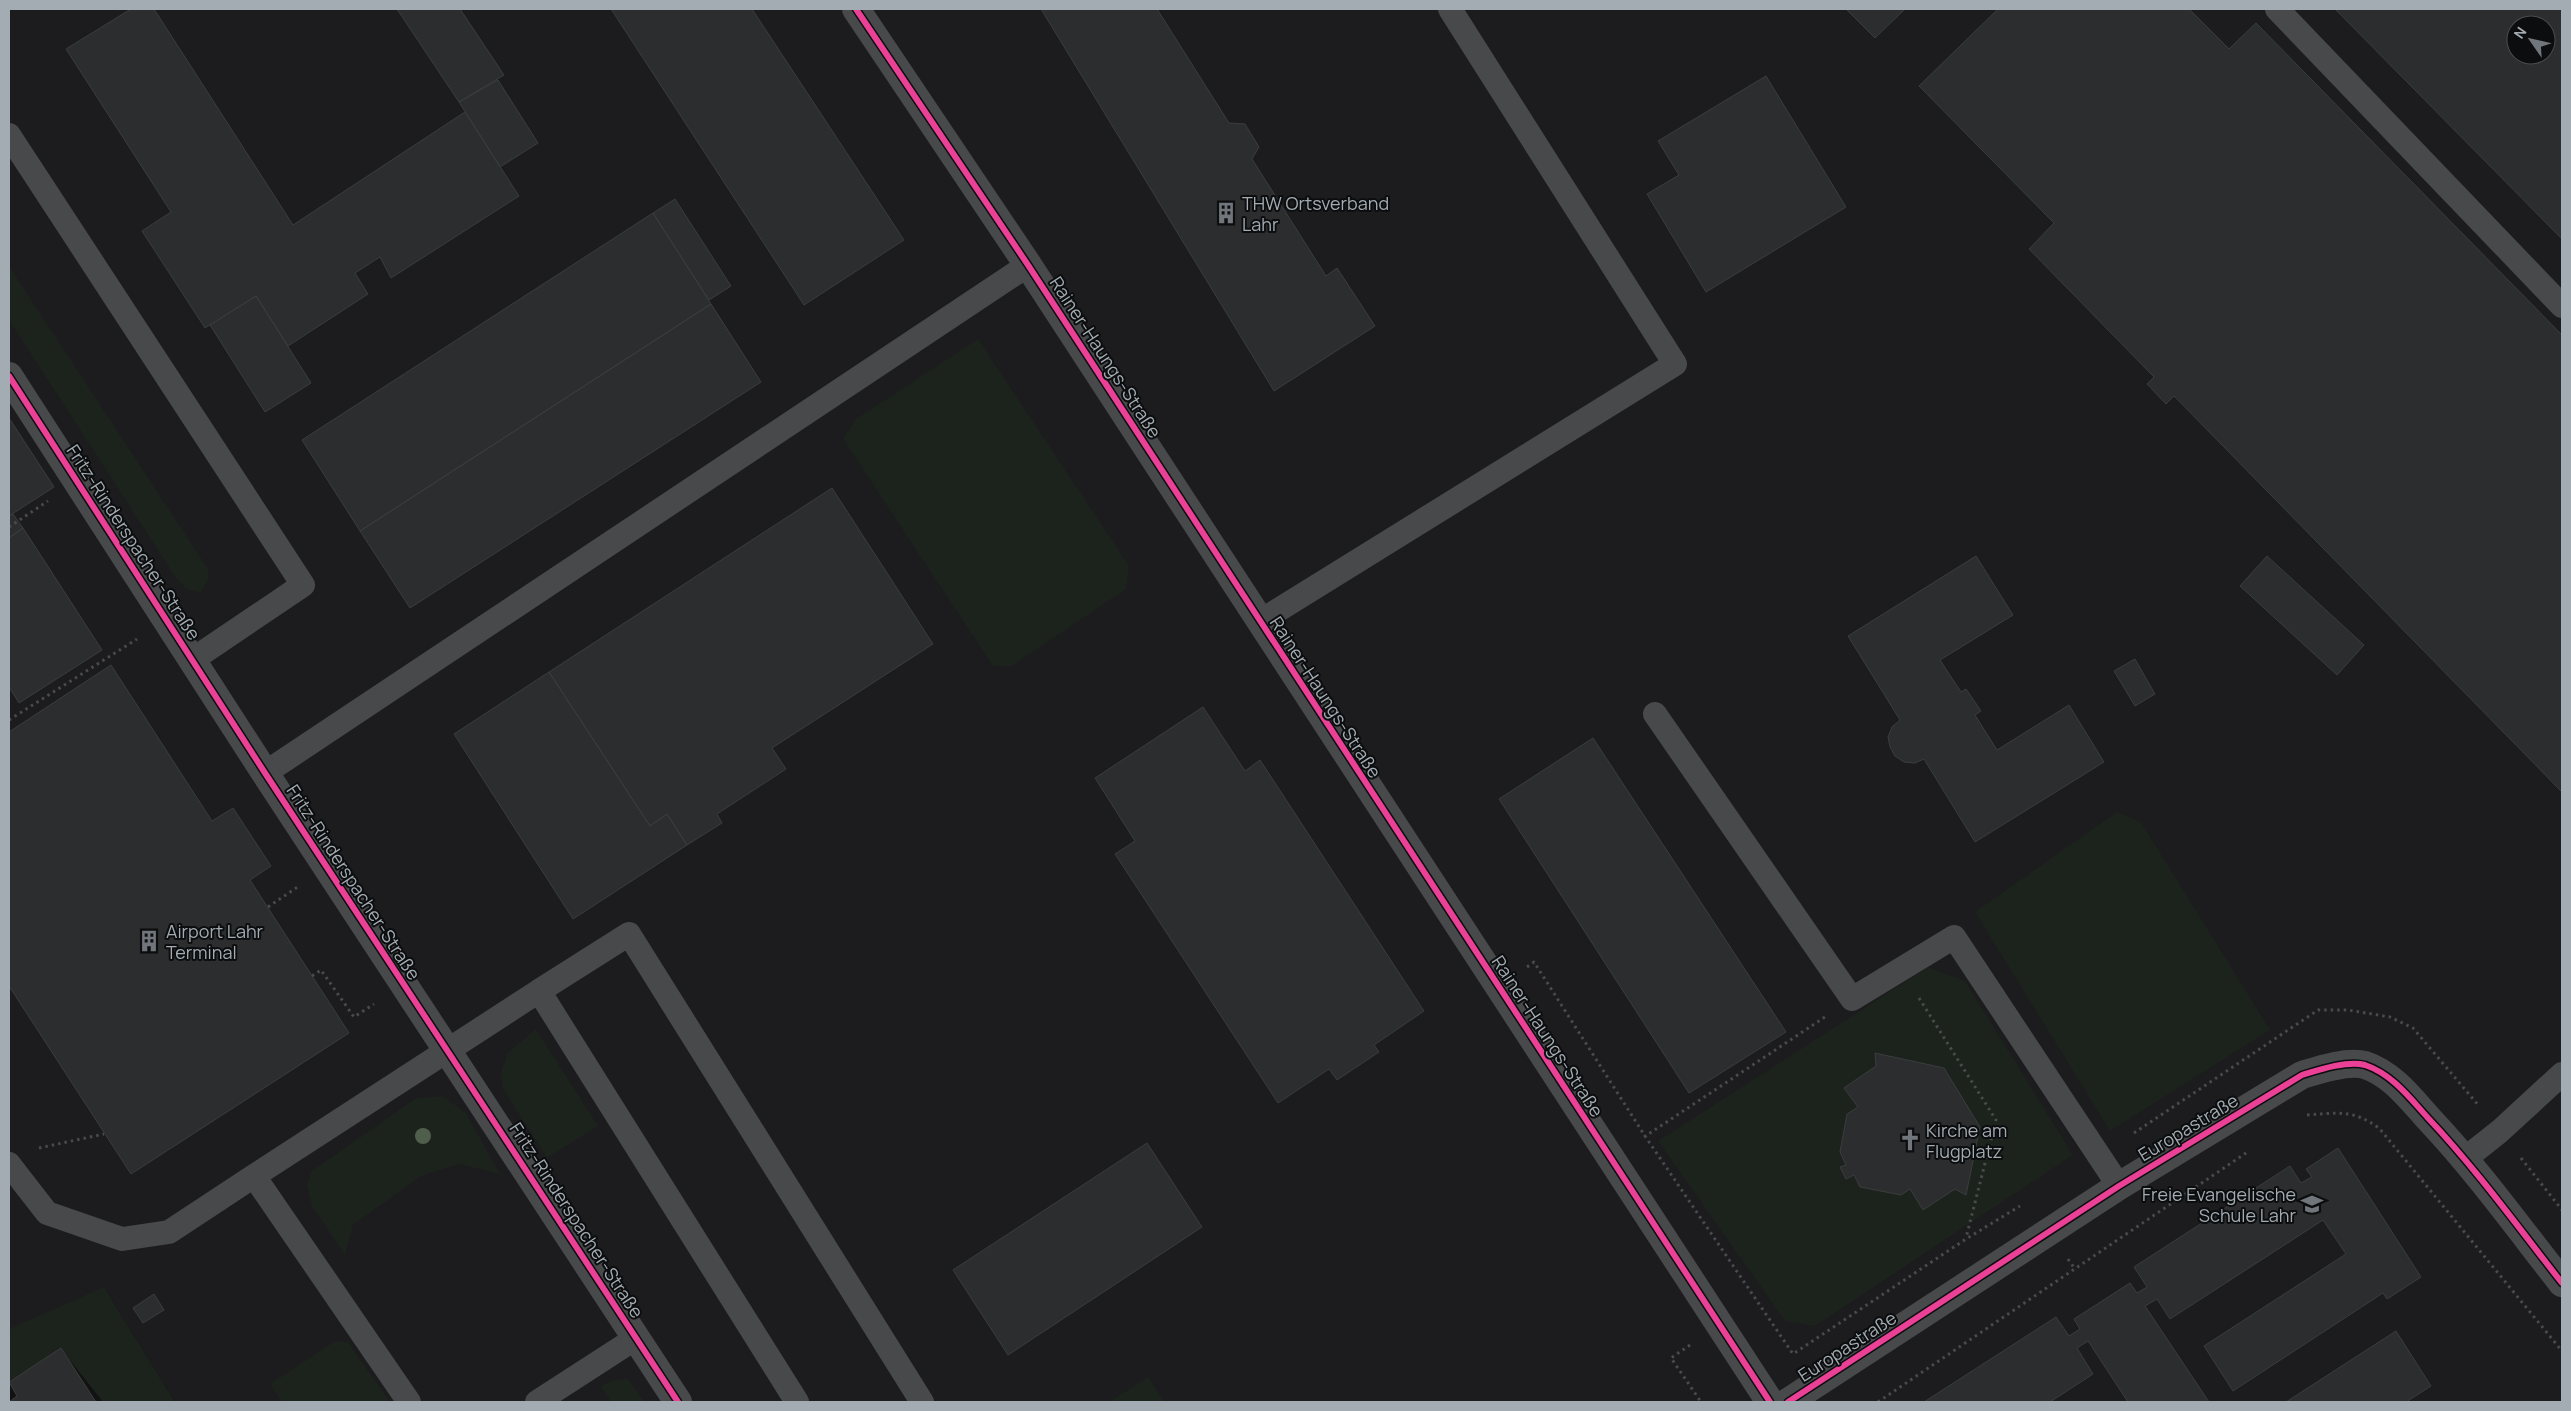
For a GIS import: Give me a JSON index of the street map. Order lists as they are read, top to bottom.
{
  "streets": {
    "street": ["Rainer-Haungs-Straße", "Fritz-Rinderspacher-Straße", "Europastraße"]
  },
  "places": {
    "building": ["THW Ortsverband Lahr", "Airport Lahr Terminal"],
    "church": ["Kirche am Flugplatz"],
    "school or university": ["Freie Evangelische Schule Lahr"]
  },
  "north": "top left"
}
